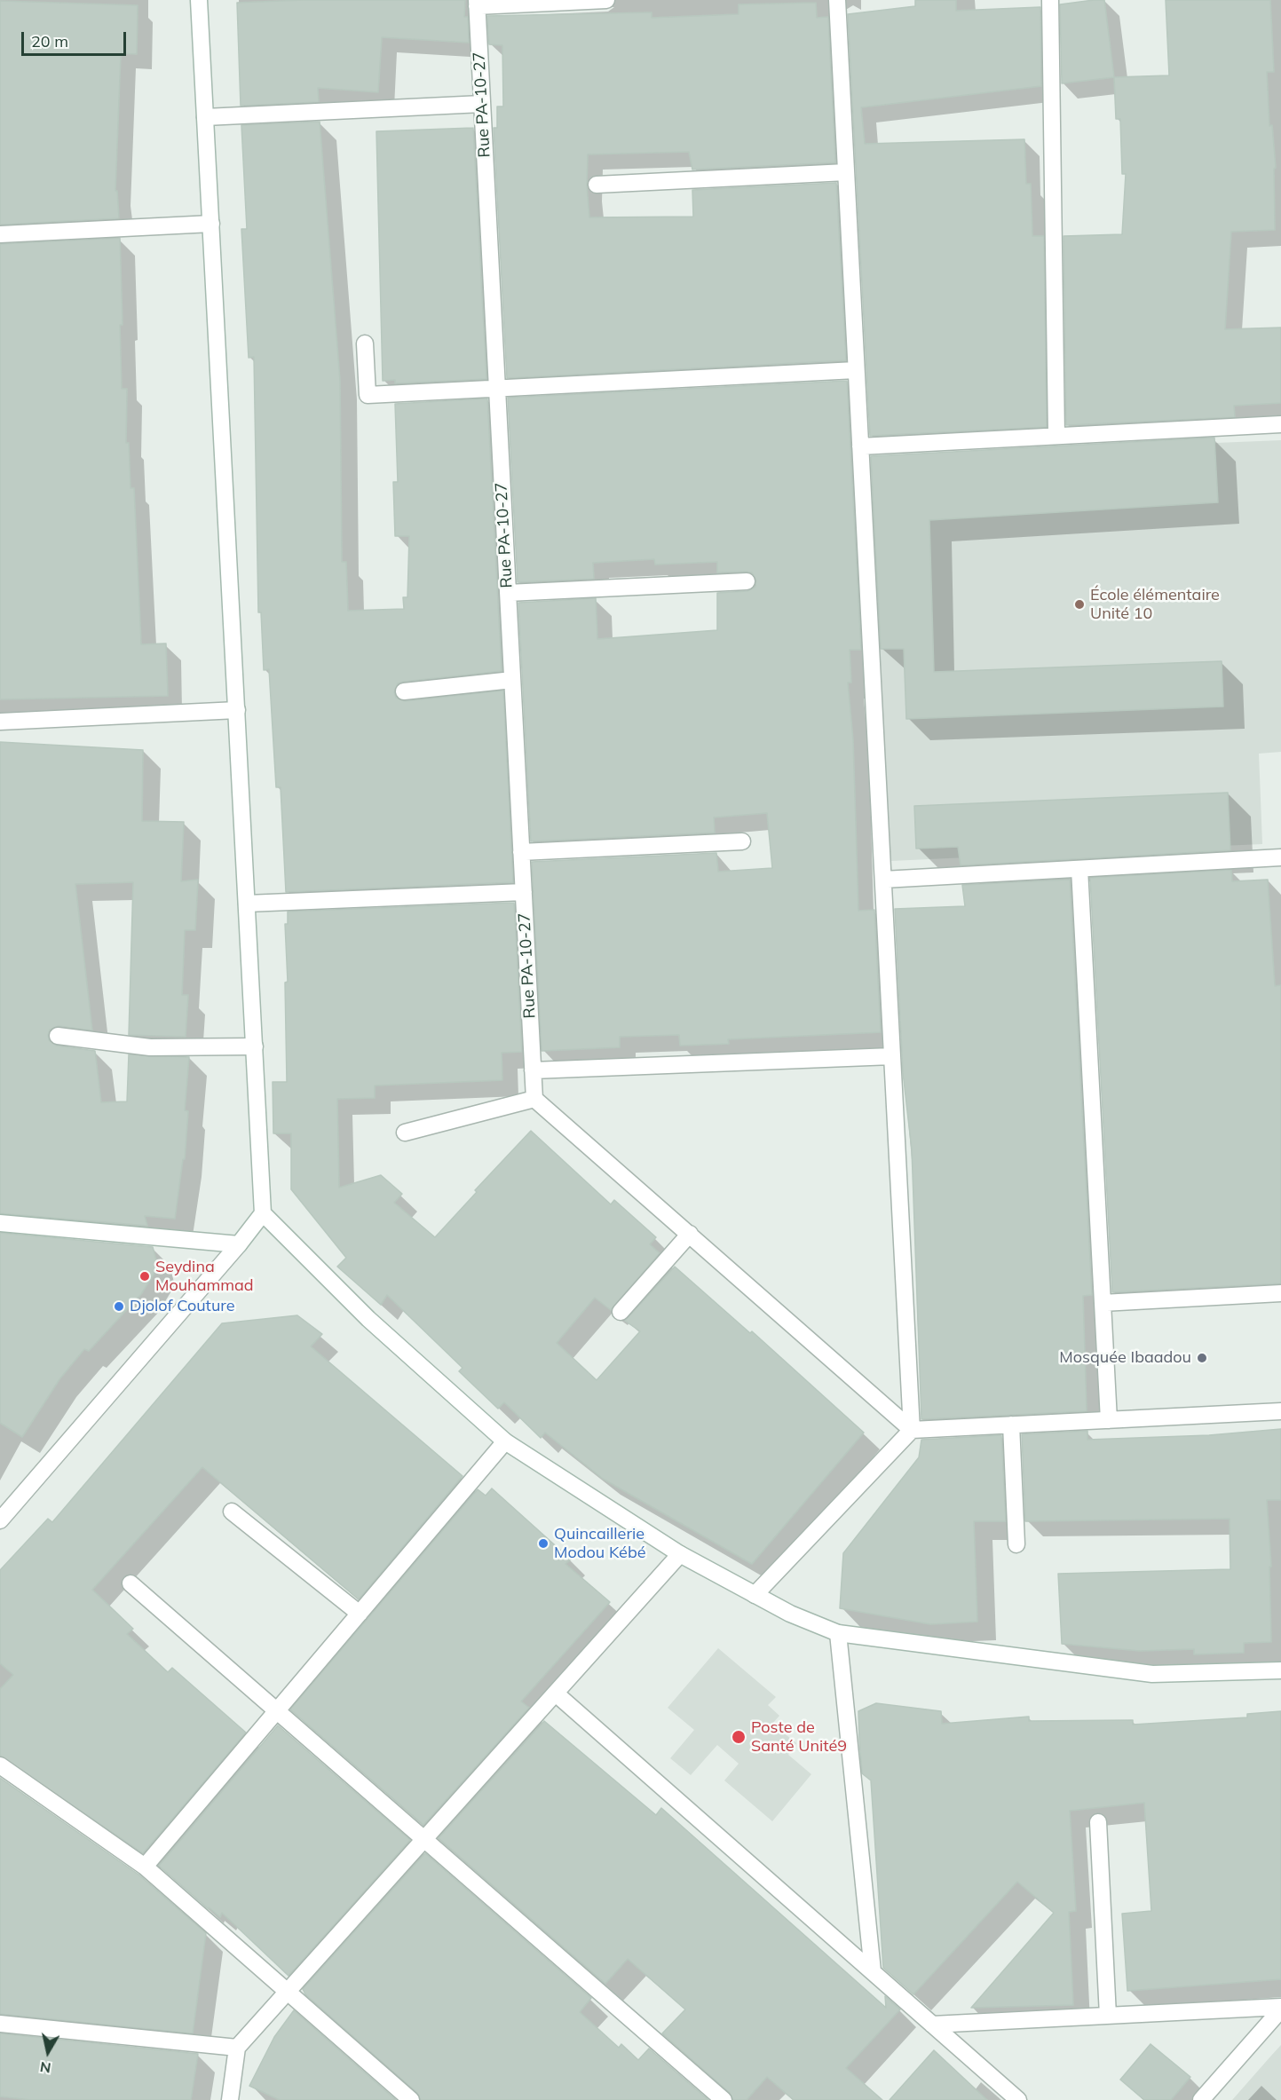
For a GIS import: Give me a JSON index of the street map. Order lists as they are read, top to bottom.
{
  "streets": {
    "street": ["Rue PA-10-27"]
  },
  "places": [
    "École élémentaire Unité 10",
    "Seydina Mouhammad",
    "Djolof Couture",
    "Mosquée Ibaadou",
    "Quincaillerie Modou Kébé",
    "Poste de Santé Unité9"
  ],
  "scale_bar": "20 m",
  "north": "bottom"
}
